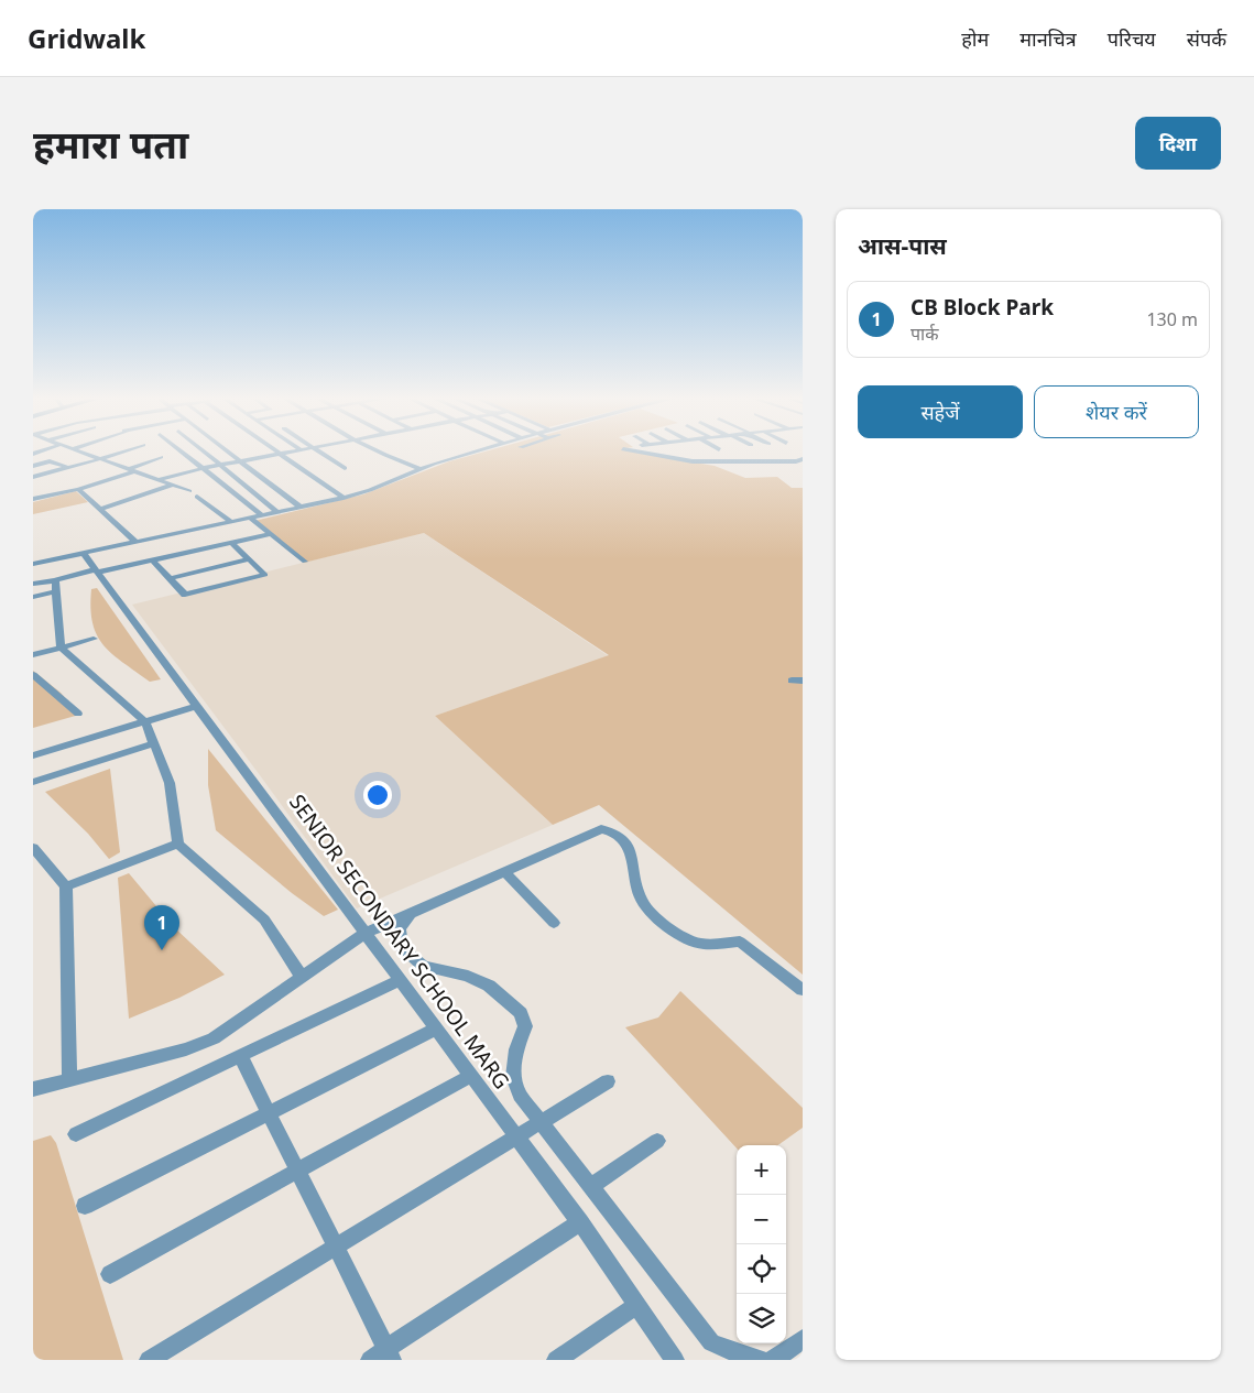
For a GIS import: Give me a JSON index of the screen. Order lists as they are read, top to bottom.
{
  "streets": {
    "street": ["SENIOR SECONDARY SCHOOL MARG"]
  },
  "page": {
    "header": "Gridwalk",
    "nav": [
      "होम",
      "मानचित्र",
      "परिचय",
      "संपर्क"
    ],
    "buttons": [
      "दिशा",
      ["सहेजें", "शेयर करें"]
    ],
    "title": "हमारा पता",
    "heading": "आस-पास",
    "list": [
      {
        "mark": "1",
        "name": "CB Block Park",
        "note": "पार्क",
        "value": "130 m"
      }
    ],
    "pins": "1",
    "map_buttons": ["+", "−"]
  }
}
